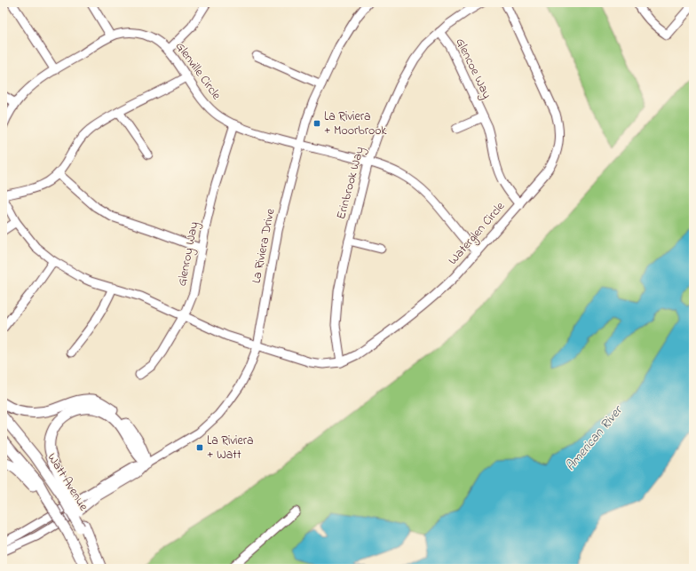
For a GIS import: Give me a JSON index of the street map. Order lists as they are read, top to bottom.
{
  "streets": {
    "main road": ["Watt Avenue"],
    "street": [
      "Glencoe Way",
      "Glenville Circle",
      "Erinbrook Way",
      "Waterglen Circle",
      "La Riviera Drive",
      "Glenroy Way"
    ]
  },
  "crossings": [
    ["Glencoe Way", "Erinbrook Way"],
    ["Glencoe Way", "Waterglen Circle"],
    ["Glenville Circle", "Erinbrook Way"],
    ["Glenville Circle", "Waterglen Circle"],
    ["Glenville Circle", "La Riviera Drive"],
    ["Glenville Circle", "Glenroy Way"],
    ["Erinbrook Way", "Waterglen Circle"],
    ["Waterglen Circle", "La Riviera Drive"]
  ],
  "water": ["American River"],
  "places": {
    "transit": ["La Riviera + Moorbrook", "La Riviera + Watt"]
  }
}
